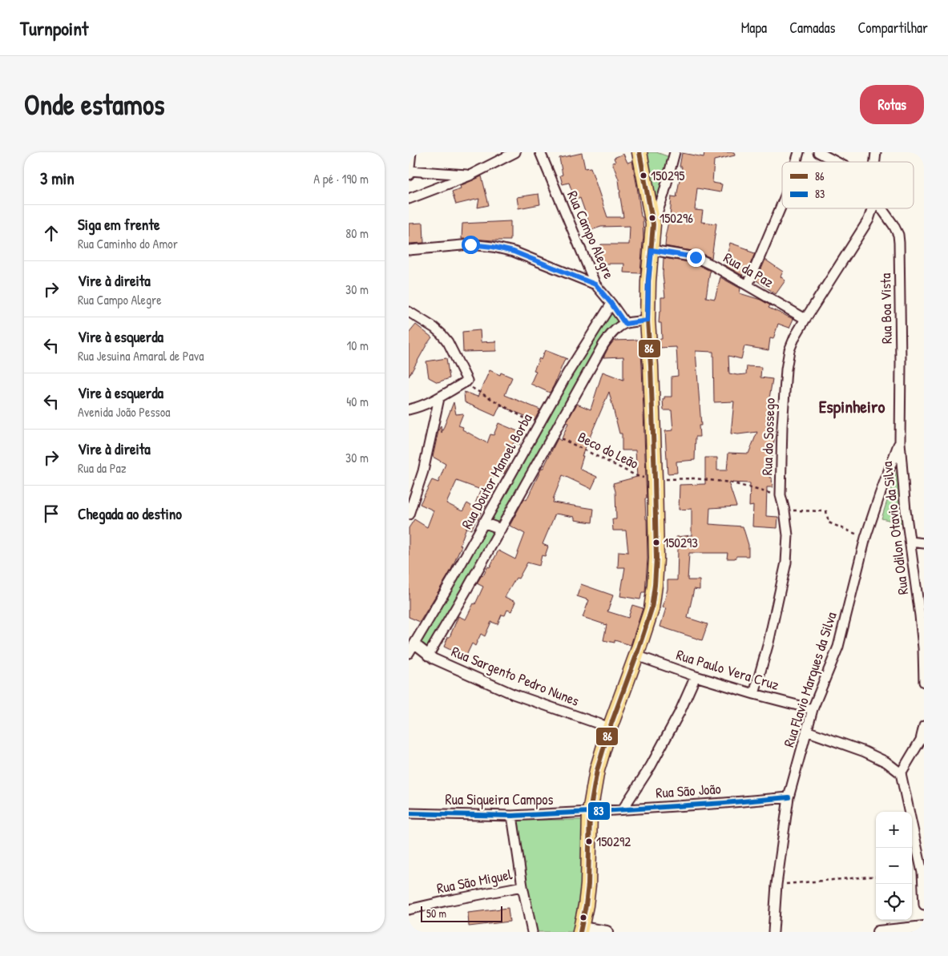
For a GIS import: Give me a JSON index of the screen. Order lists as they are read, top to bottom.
{
  "streets": {
    "street": [
      "Rua Campo Alegre",
      "Rua da Paz",
      "Rua Boa Vista",
      "Rua do Sossego",
      "Rua Doutor Manoel Borba",
      "Rua Odilon Otavio da Silva",
      "Rua Paulo Vera Cruz",
      "Rua Sargento Pedro Nunes",
      "Rua Flavio Marques da Silva",
      "Rua São João",
      "Rua Siqueira Campos",
      "Rua São Miguel"
    ],
    "path": ["Beco do Leão"]
  },
  "crossings": [
    ["Rua Campo Alegre", "Rua Doutor Manoel Borba"],
    ["Rua da Paz", "Rua do Sossego"],
    ["Rua Boa Vista", "Rua Odilon Otavio da Silva"],
    ["Rua Boa Vista", "Rua Flavio Marques da Silva"],
    ["Rua do Sossego", "Beco do Leão"],
    ["Rua do Sossego", "Rua Paulo Vera Cruz"],
    ["Rua Doutor Manoel Borba", "Rua Sargento Pedro Nunes"],
    ["Rua Odilon Otavio da Silva", "Rua Flavio Marques da Silva"],
    ["Rua Paulo Vera Cruz", "Rua Flavio Marques da Silva"],
    ["Rua Flavio Marques da Silva", "Rua São João"],
    ["Rua São João", "Rua Siqueira Campos"]
  ],
  "districts": ["Espinheiro"],
  "places": [
    "150295",
    "150296",
    "150293",
    "150292"
  ],
  "lines": ["transit line 86", "transit line 83"],
  "legend": ["86", "83"],
  "scale_bar": "50 m",
  "page": {
    "header": "Turnpoint",
    "nav": ["Mapa", "Camadas", "Compartilhar"],
    "buttons": "Rotas",
    "title": "Onde estamos",
    "heading": ["3 min", "A pé · 190 m"],
    "list": [
      ["Siga em frente", "Rua Caminho do Amor", "80 m"],
      ["Vire à direita", "Rua Campo Alegre", "30 m"],
      ["Vire à esquerda", "Rua Jesuina Amaral de Pava", "10 m"],
      ["Vire à esquerda", "Avenida João Pessoa", "40 m"],
      ["Vire à direita", "Rua da Paz", "30 m"],
      "Chegada ao destino"
    ],
    "map_buttons": ["+", "−"],
    "scale": "50 m"
  }
}
